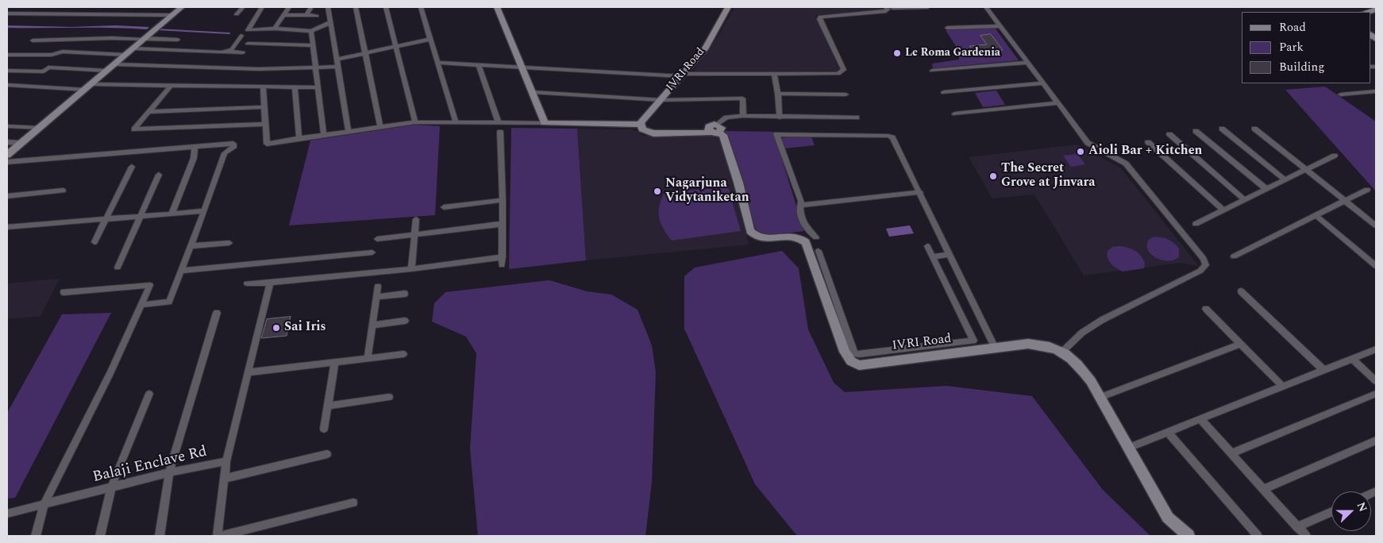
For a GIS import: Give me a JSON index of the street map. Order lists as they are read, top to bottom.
{
  "streets": {
    "main road": ["IVRI Road"],
    "street": ["Balaji Enclave Rd"]
  },
  "places": [
    "Le Roma Gardenia",
    "Aioli Bar + Kitchen",
    "The Secret Grove at Jinvara",
    "Nagarjuna Vidytaniketan",
    "Sai Iris"
  ],
  "legend": ["Road", "Park", "Building"],
  "north": "right"
}
